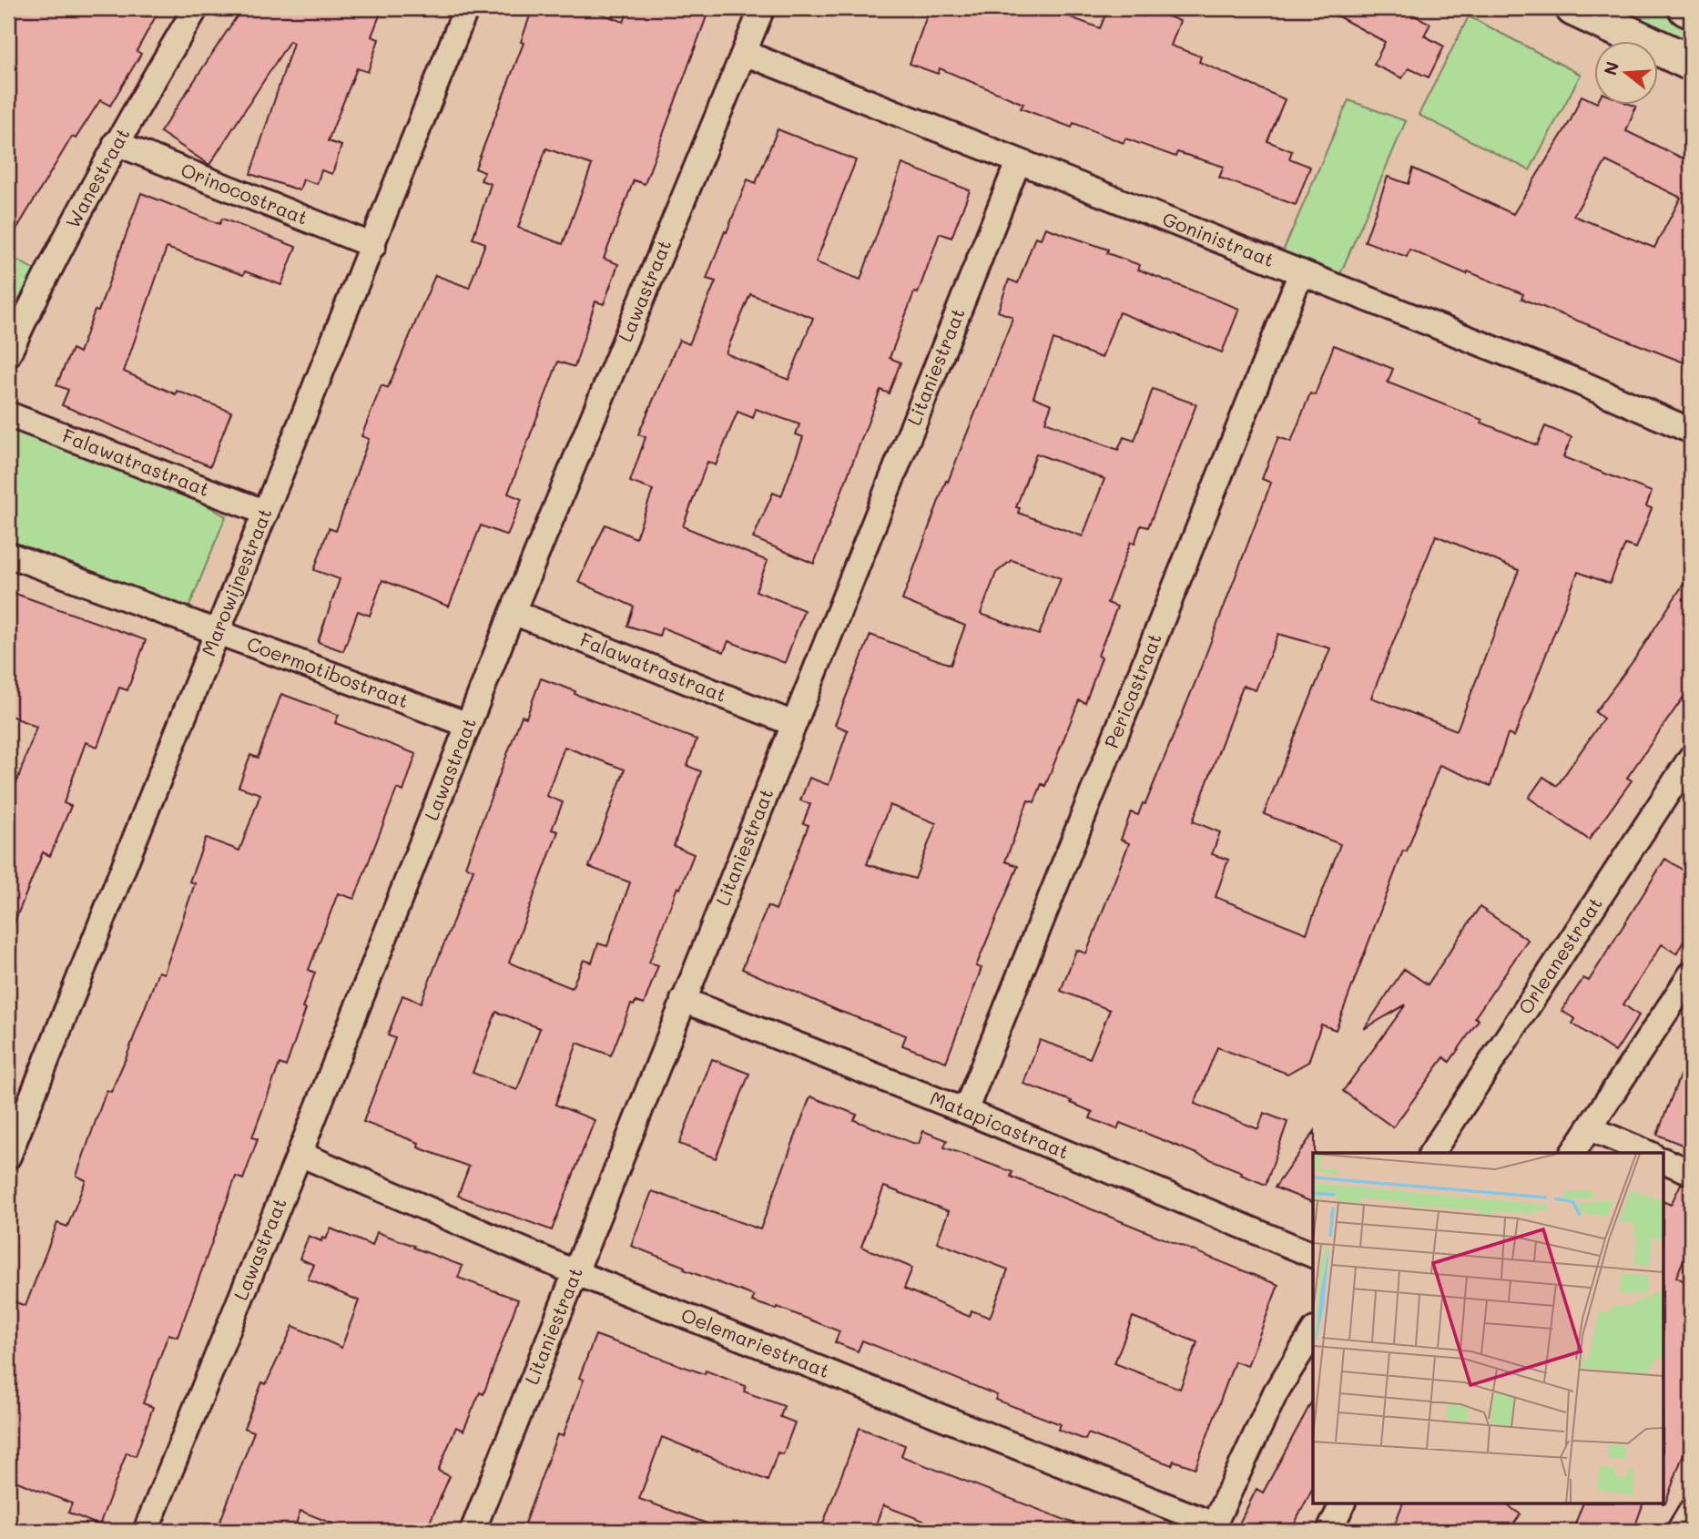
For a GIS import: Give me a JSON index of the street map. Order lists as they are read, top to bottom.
{
  "streets": {
    "street": [
      "Wanestraat",
      "Orinocostraat",
      "Goninistraat",
      "Lawastraat",
      "Litaniestraat",
      "Falawatrastraat",
      "Marowijnestraat",
      "Coermotibostraat",
      "Pericastraat",
      "Orleanestraat",
      "Matapicastraat",
      "Oelemariestraat"
    ]
  },
  "crossings": [
    ["Wanestraat", "Orinocostraat"],
    ["Orinocostraat", "Marowijnestraat"],
    ["Goninistraat", "Lawastraat"],
    ["Goninistraat", "Litaniestraat"],
    ["Goninistraat", "Pericastraat"],
    ["Lawastraat", "Falawatrastraat"],
    ["Lawastraat", "Coermotibostraat"],
    ["Lawastraat", "Oelemariestraat"],
    ["Litaniestraat", "Falawatrastraat"],
    ["Litaniestraat", "Matapicastraat"],
    ["Litaniestraat", "Oelemariestraat"],
    ["Falawatrastraat", "Marowijnestraat"],
    ["Marowijnestraat", "Coermotibostraat"],
    ["Pericastraat", "Matapicastraat"]
  ],
  "north": "left"
}
